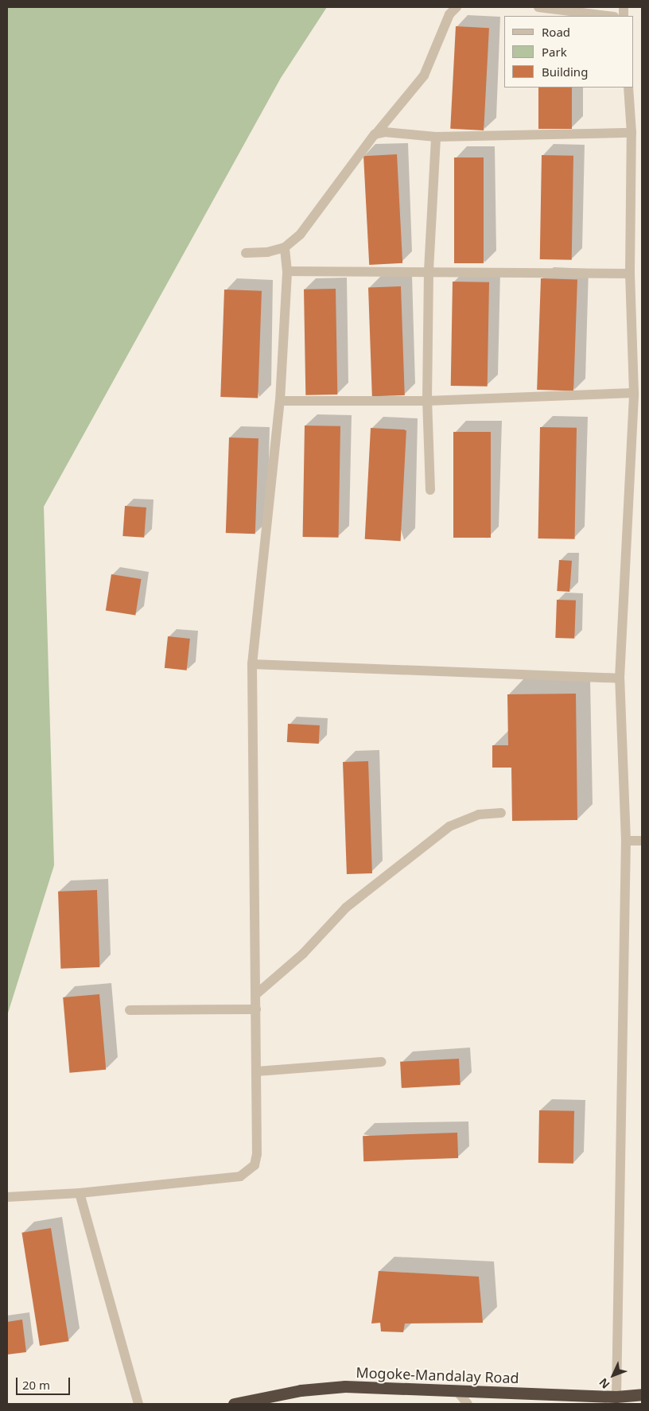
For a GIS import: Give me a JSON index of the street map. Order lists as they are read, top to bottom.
{
  "streets": {
    "highway": ["Mogoke-Mandalay Road"]
  },
  "legend": ["Road", "Park", "Building"],
  "scale_bar": "20 m",
  "north": "bottom left"
}
